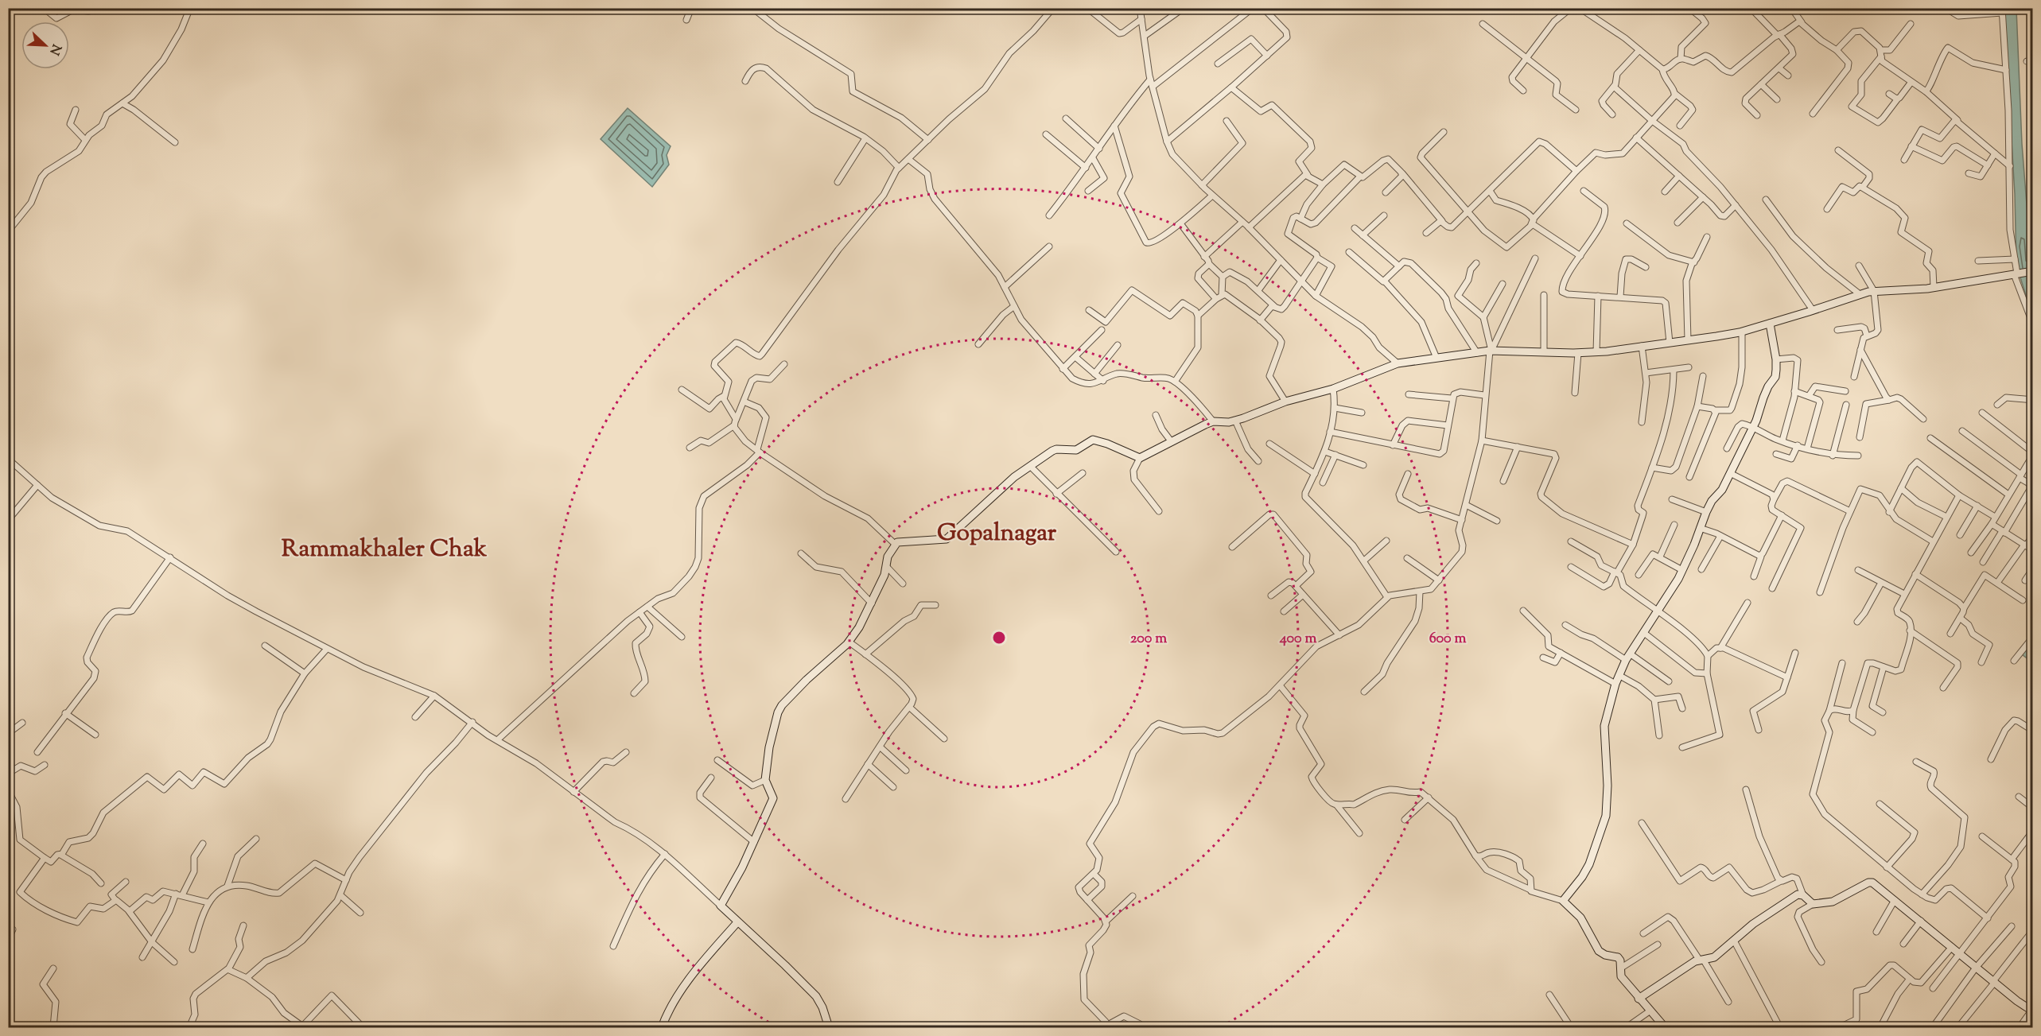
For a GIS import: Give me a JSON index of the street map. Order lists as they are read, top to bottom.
{
  "districts": ["Gopalnagar", "Rammakhaler Chak"],
  "north": "bottom right",
  "rings": ["200 m", "400 m", "600 m"]
}
